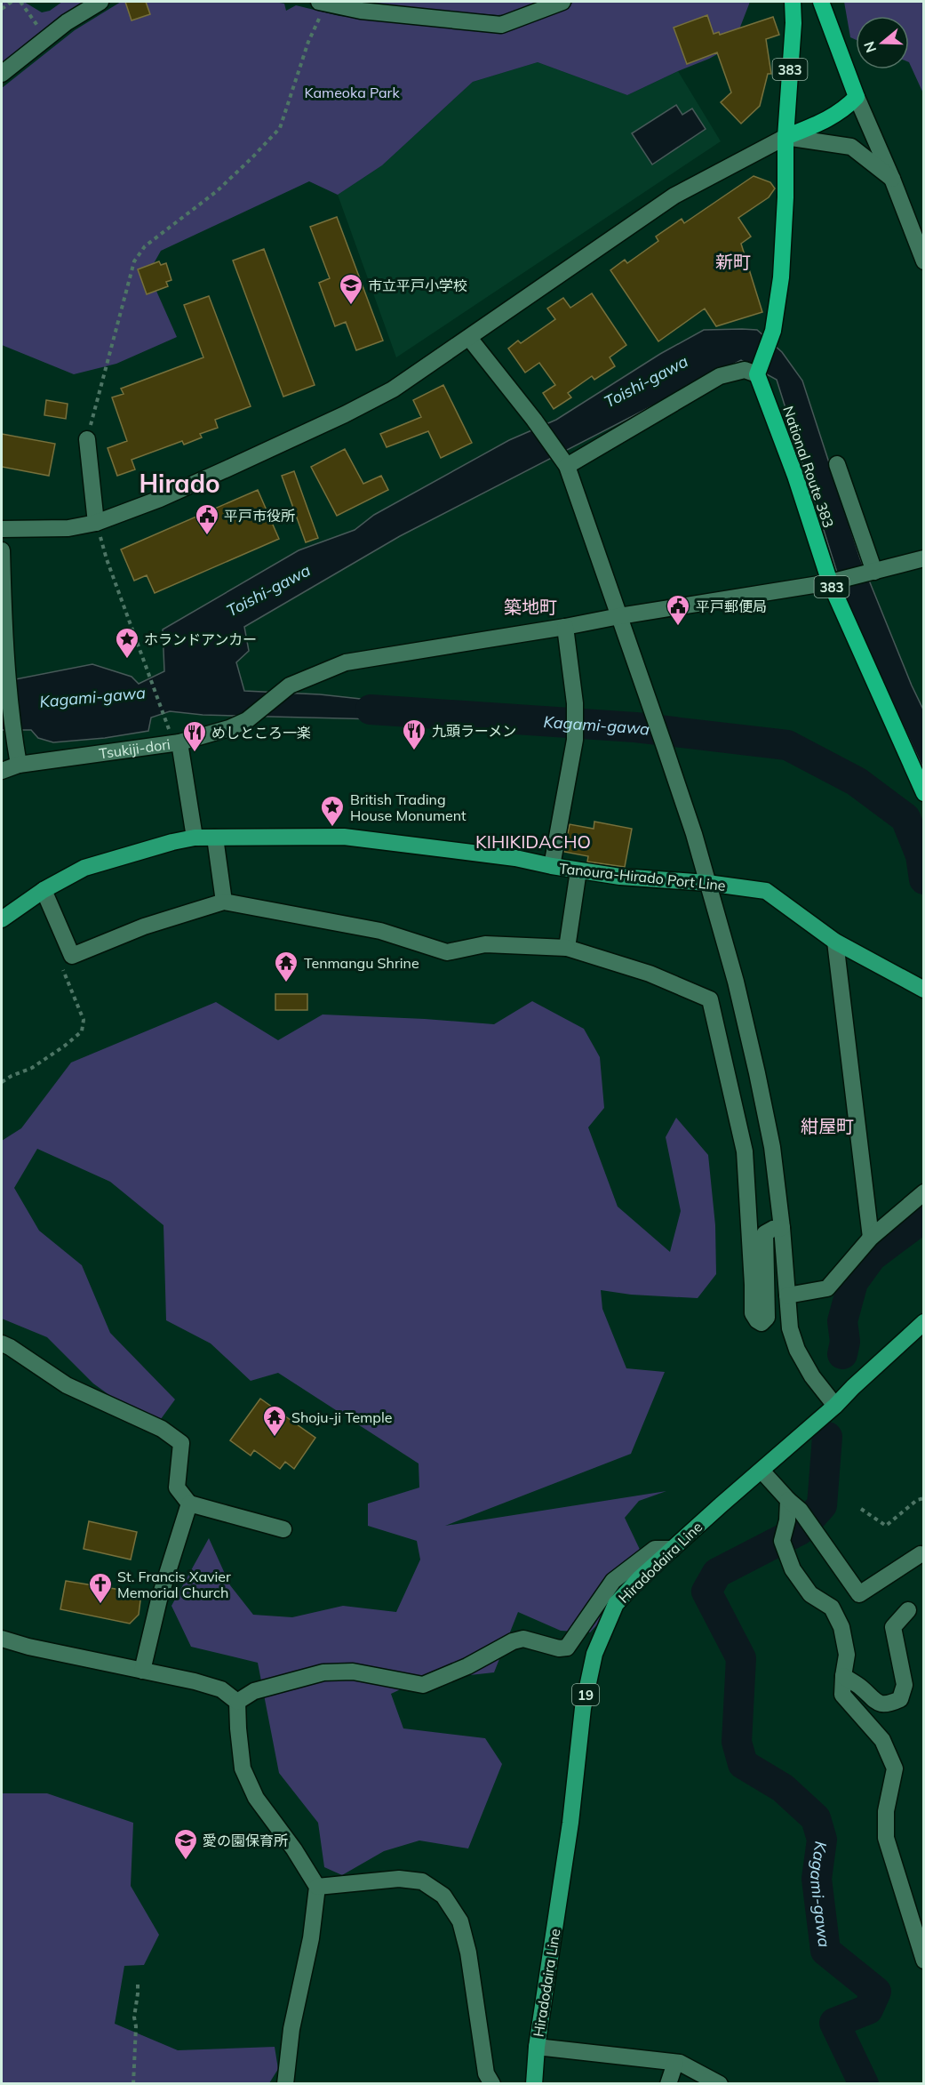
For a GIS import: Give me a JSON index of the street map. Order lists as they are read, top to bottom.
{
  "streets": {
    "highway": ["383", "National Route 383"],
    "main road": ["Tanoura-Hirado Port Line", "Hiradodaira Line", "19"],
    "street": ["Tsukiji-dori"]
  },
  "crossings": [
    ["383", "National Route 383"],
    ["National Route 383", "Tsukiji-dori"]
  ],
  "districts": [
    "新町",
    "Hirado",
    "築地町",
    "KIHIKIDACHO",
    "紺屋町"
  ],
  "water": ["Toishi-gawa", "Kagami-gawa"],
  "parks": ["Kameoka Park"],
  "places": {
    "school or university": ["市立平戸小学校", "愛の園保育所"],
    "public building": ["平戸市役所", "平戸郵便局"],
    "place": ["ホランドアンカー", "British Trading House Monument"],
    "restaurant": ["九頭ラーメン", "めしところ一楽"],
    "temple": ["Tenmangu Shrine", "Shoju-ji Temple"],
    "church": ["St. Francis Xavier Memorial Church"]
  },
  "north": "left"
}
